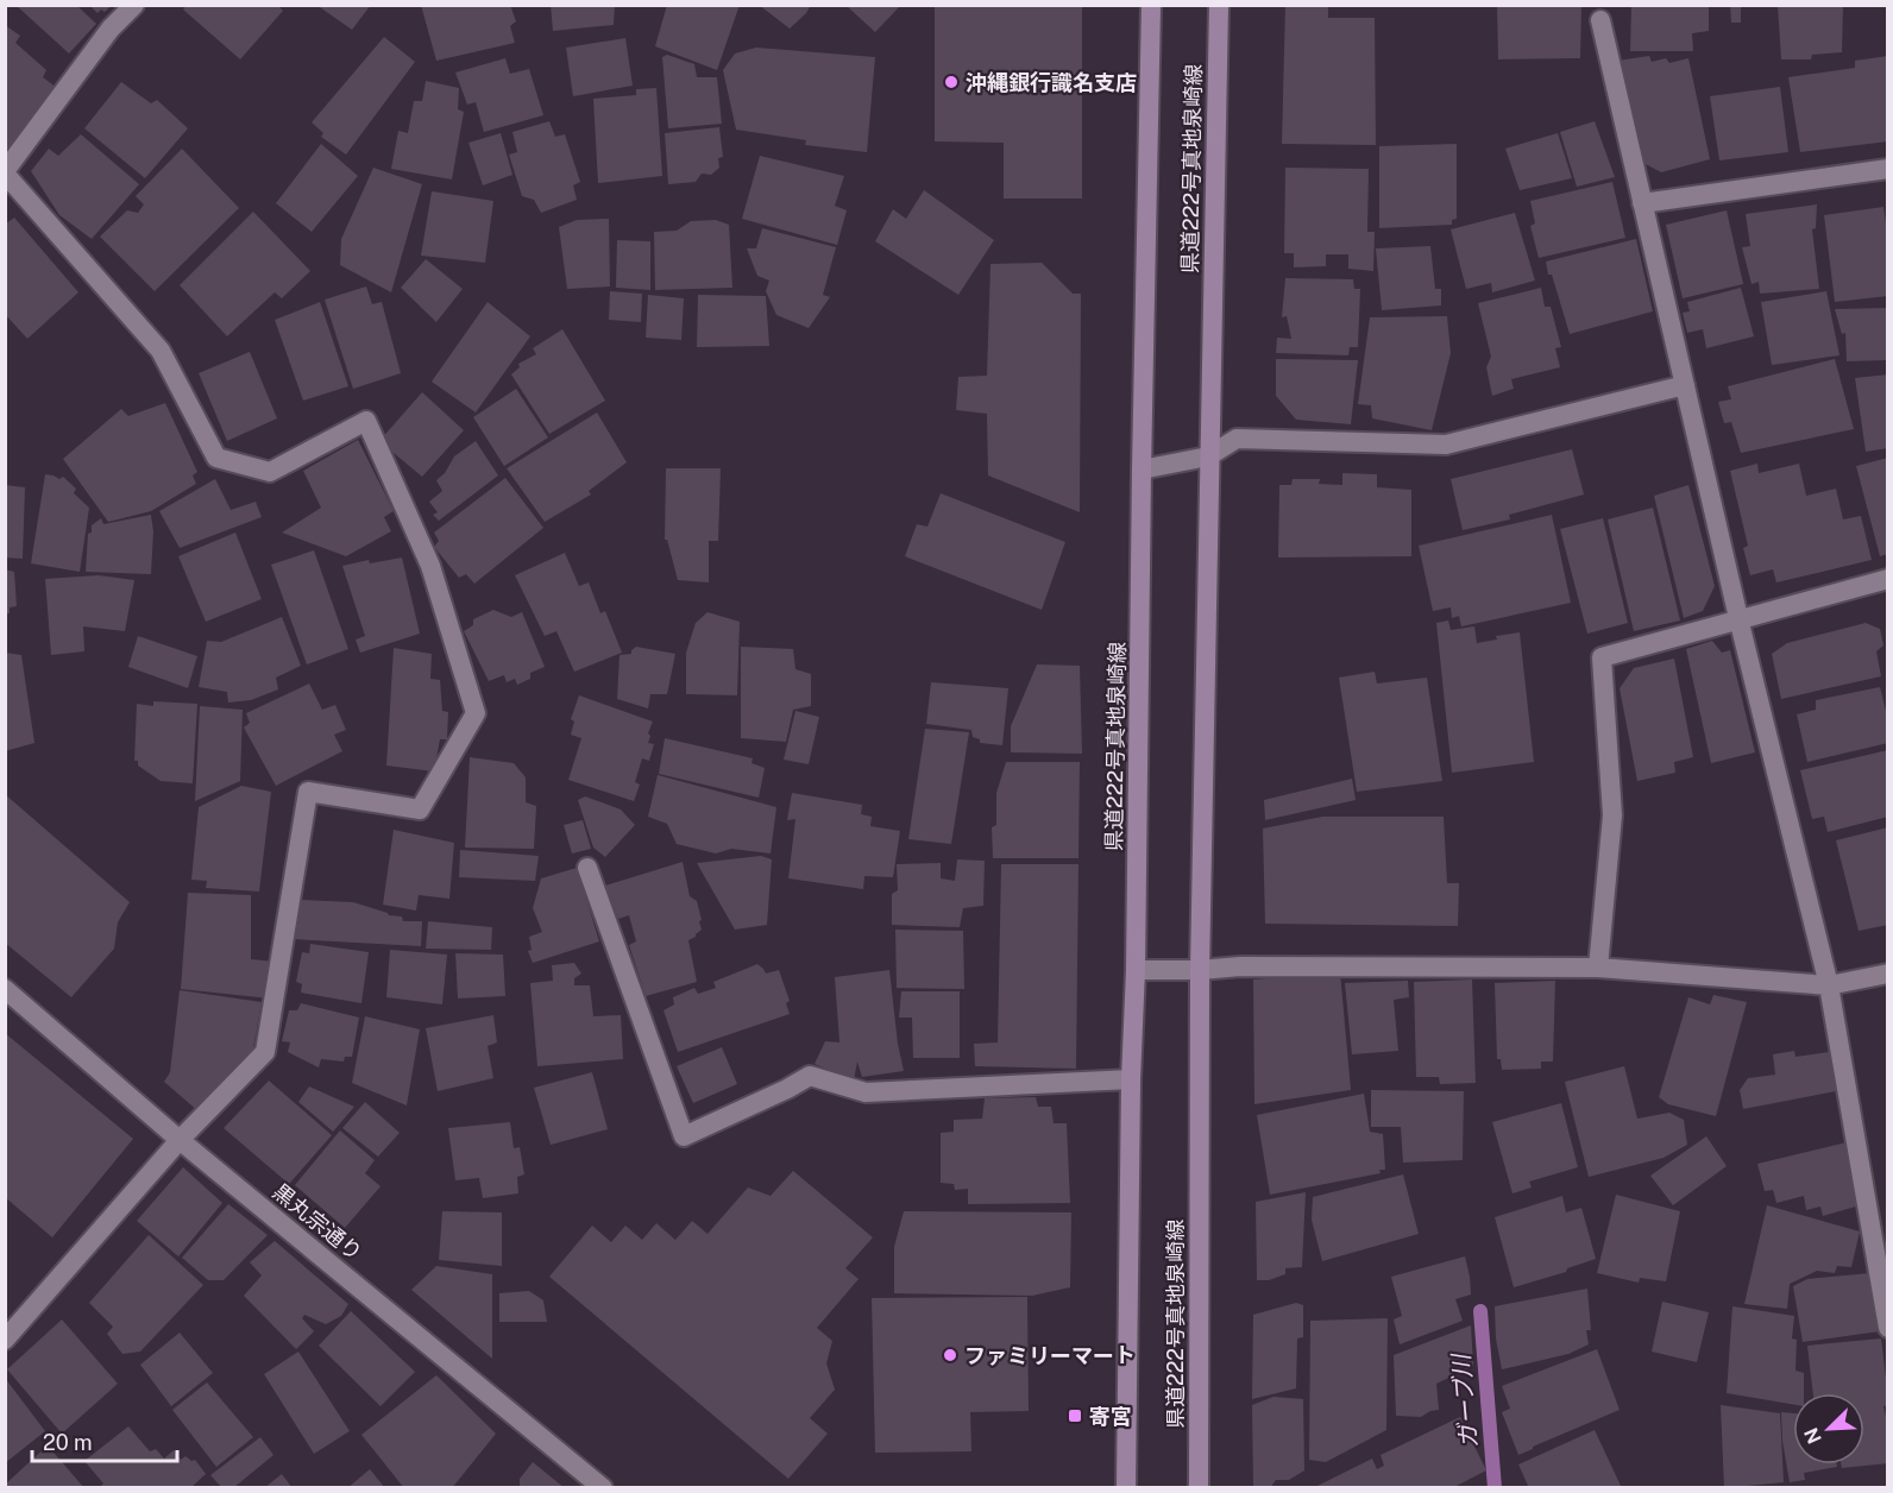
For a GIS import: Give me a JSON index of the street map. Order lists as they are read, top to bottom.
{
  "streets": {
    "main road": ["県道222号真地泉崎線"],
    "street": ["黒丸宗通り"]
  },
  "water": ["ガーブ川"],
  "places": {
    "other": ["沖縄銀行識名支店", "ファミリーマート"],
    "transit": ["寄宮"]
  },
  "scale_bar": "20 m",
  "north": "bottom left"
}
